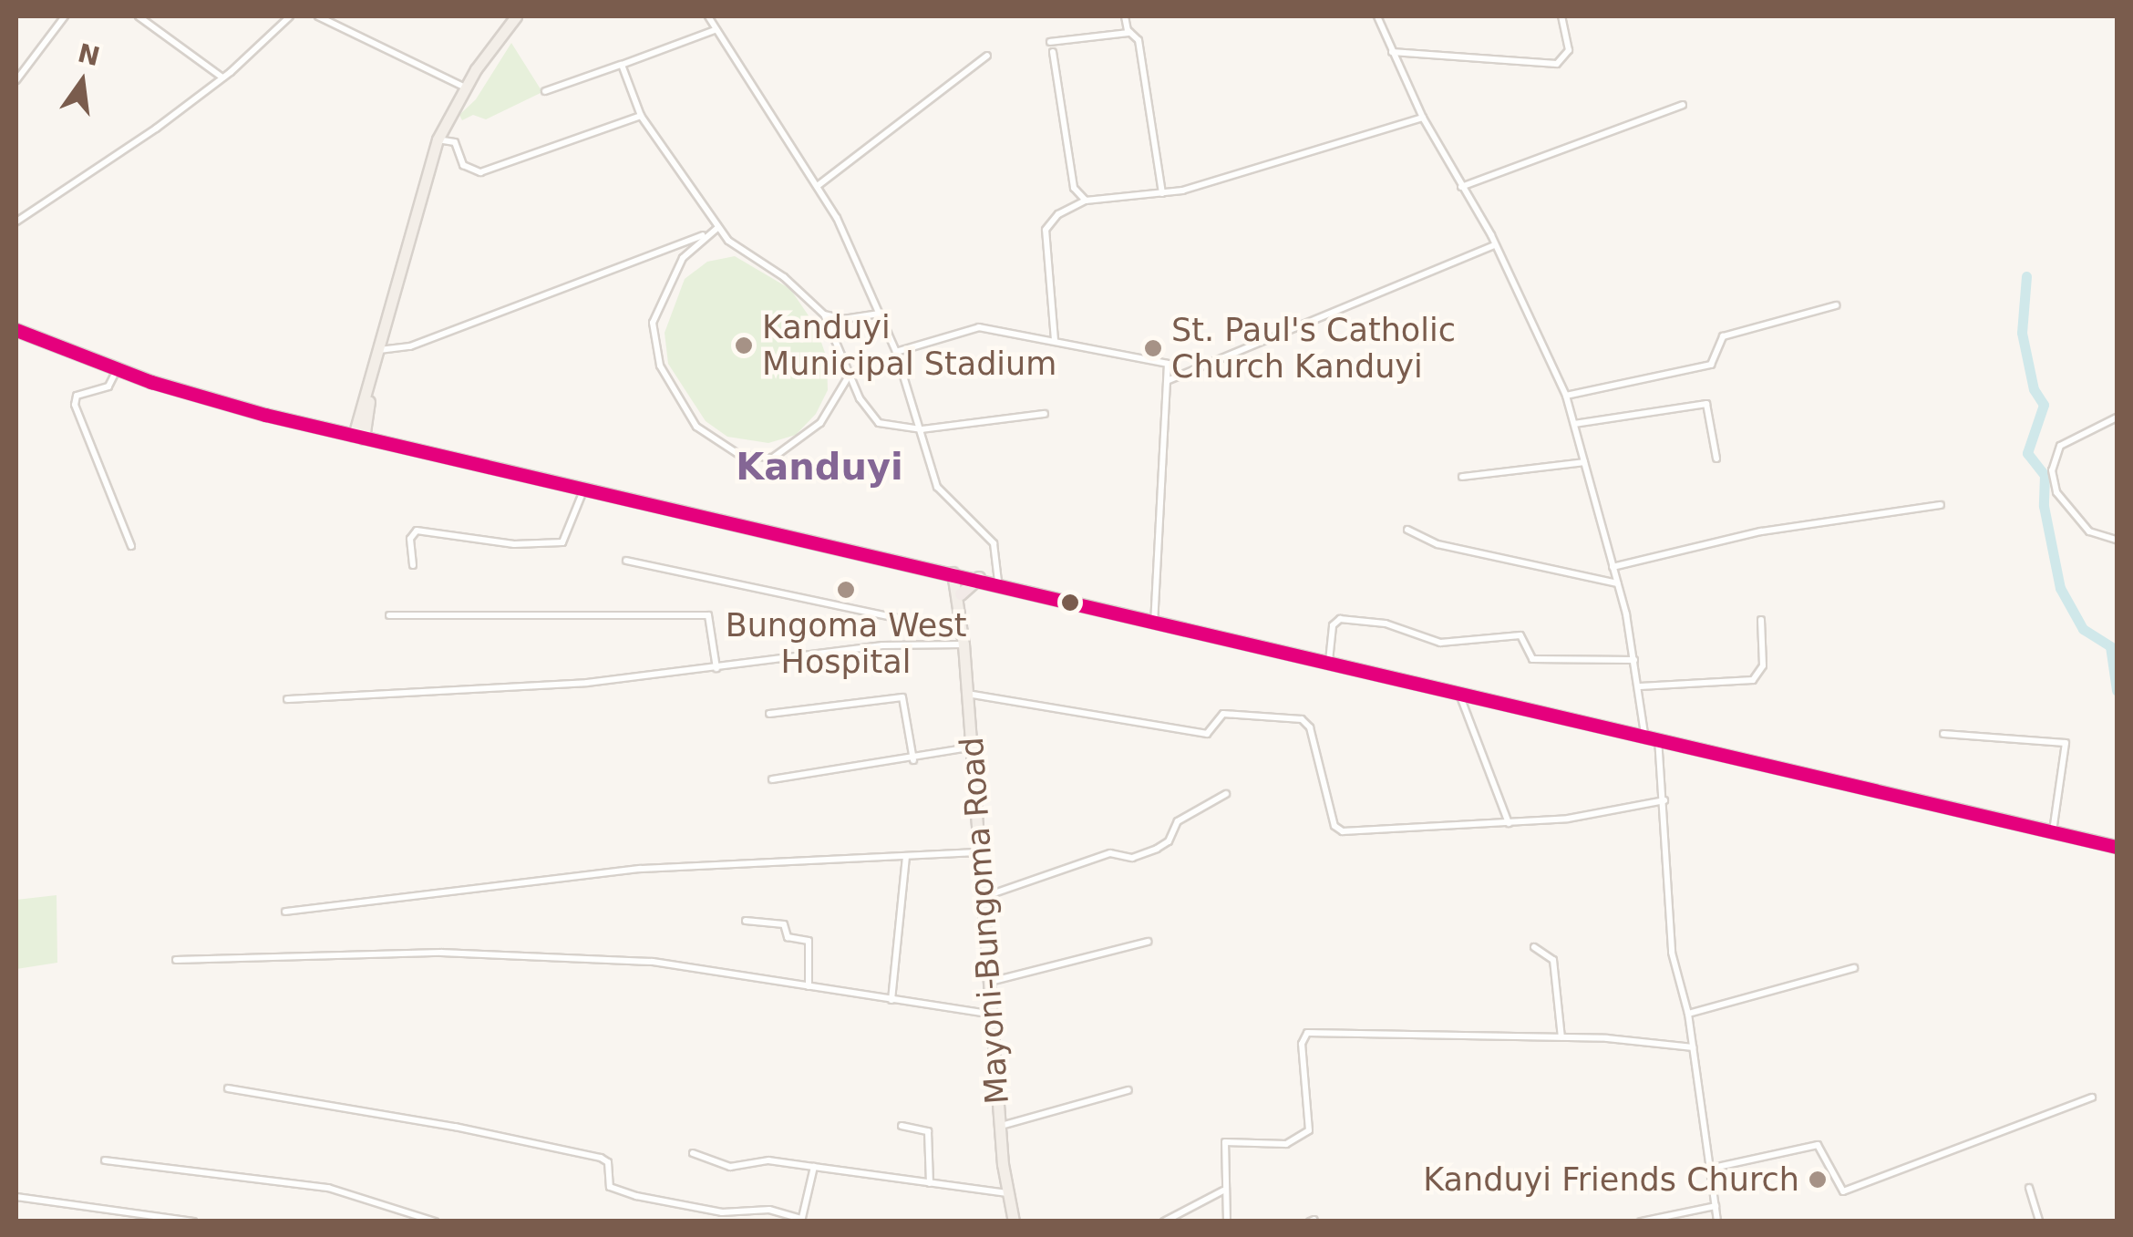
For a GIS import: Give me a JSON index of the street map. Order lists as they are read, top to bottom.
{
  "streets": {
    "main road": ["Mayoni-Bungoma Road"]
  },
  "districts": ["Kanduyi"],
  "places": [
    "Kanduyi Municipal Stadium",
    "St. Paul's Catholic Church Kanduyi",
    "Bungoma West Hospital",
    "Kanduyi Friends Church"
  ],
  "north": "top"
}
